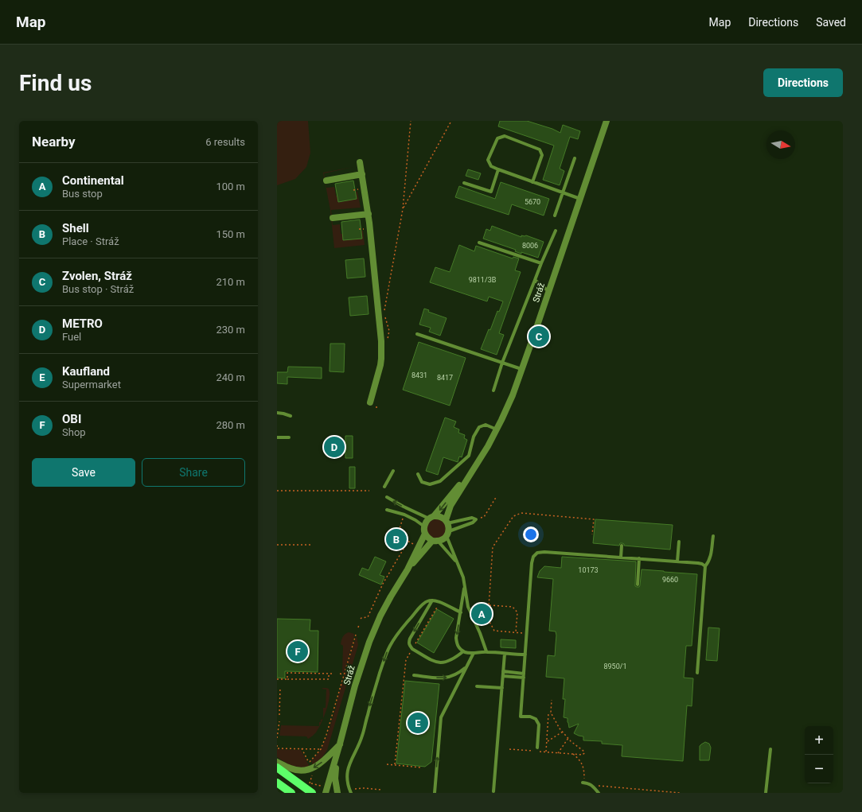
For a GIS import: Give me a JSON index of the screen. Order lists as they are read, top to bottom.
{
  "streets": {
    "street": ["Stráž"]
  },
  "house_numbers": [
    "5670",
    "8006",
    "9811/3B",
    "8431",
    "8417",
    "10173",
    "9660",
    "8950/1"
  ],
  "north": "right",
  "page": {
    "header": "Map",
    "nav": ["Map", "Directions", "Saved"],
    "buttons": [
      "Directions",
      ["Save", "Share"]
    ],
    "title": "Find us",
    "heading": ["Nearby", "6 results"],
    "list": [
      {
        "mark": "A",
        "name": "Continental",
        "note": "Bus stop",
        "value": "100 m"
      },
      {
        "mark": "B",
        "name": "Shell",
        "note": "Place · Stráž",
        "value": "150 m"
      },
      {
        "mark": "C",
        "name": "Zvolen, Stráž",
        "note": "Bus stop · Stráž",
        "value": "210 m"
      },
      {
        "mark": "D",
        "name": "METRO",
        "note": "Fuel",
        "value": "230 m"
      },
      {
        "mark": "E",
        "name": "Kaufland",
        "note": "Supermarket",
        "value": "240 m"
      },
      {
        "mark": "F",
        "name": "OBI",
        "note": "Shop",
        "value": "280 m"
      }
    ],
    "pins": [
      "C",
      "D",
      "B",
      "A",
      "F",
      "E"
    ],
    "map_buttons": ["+", "−"]
  }
}
